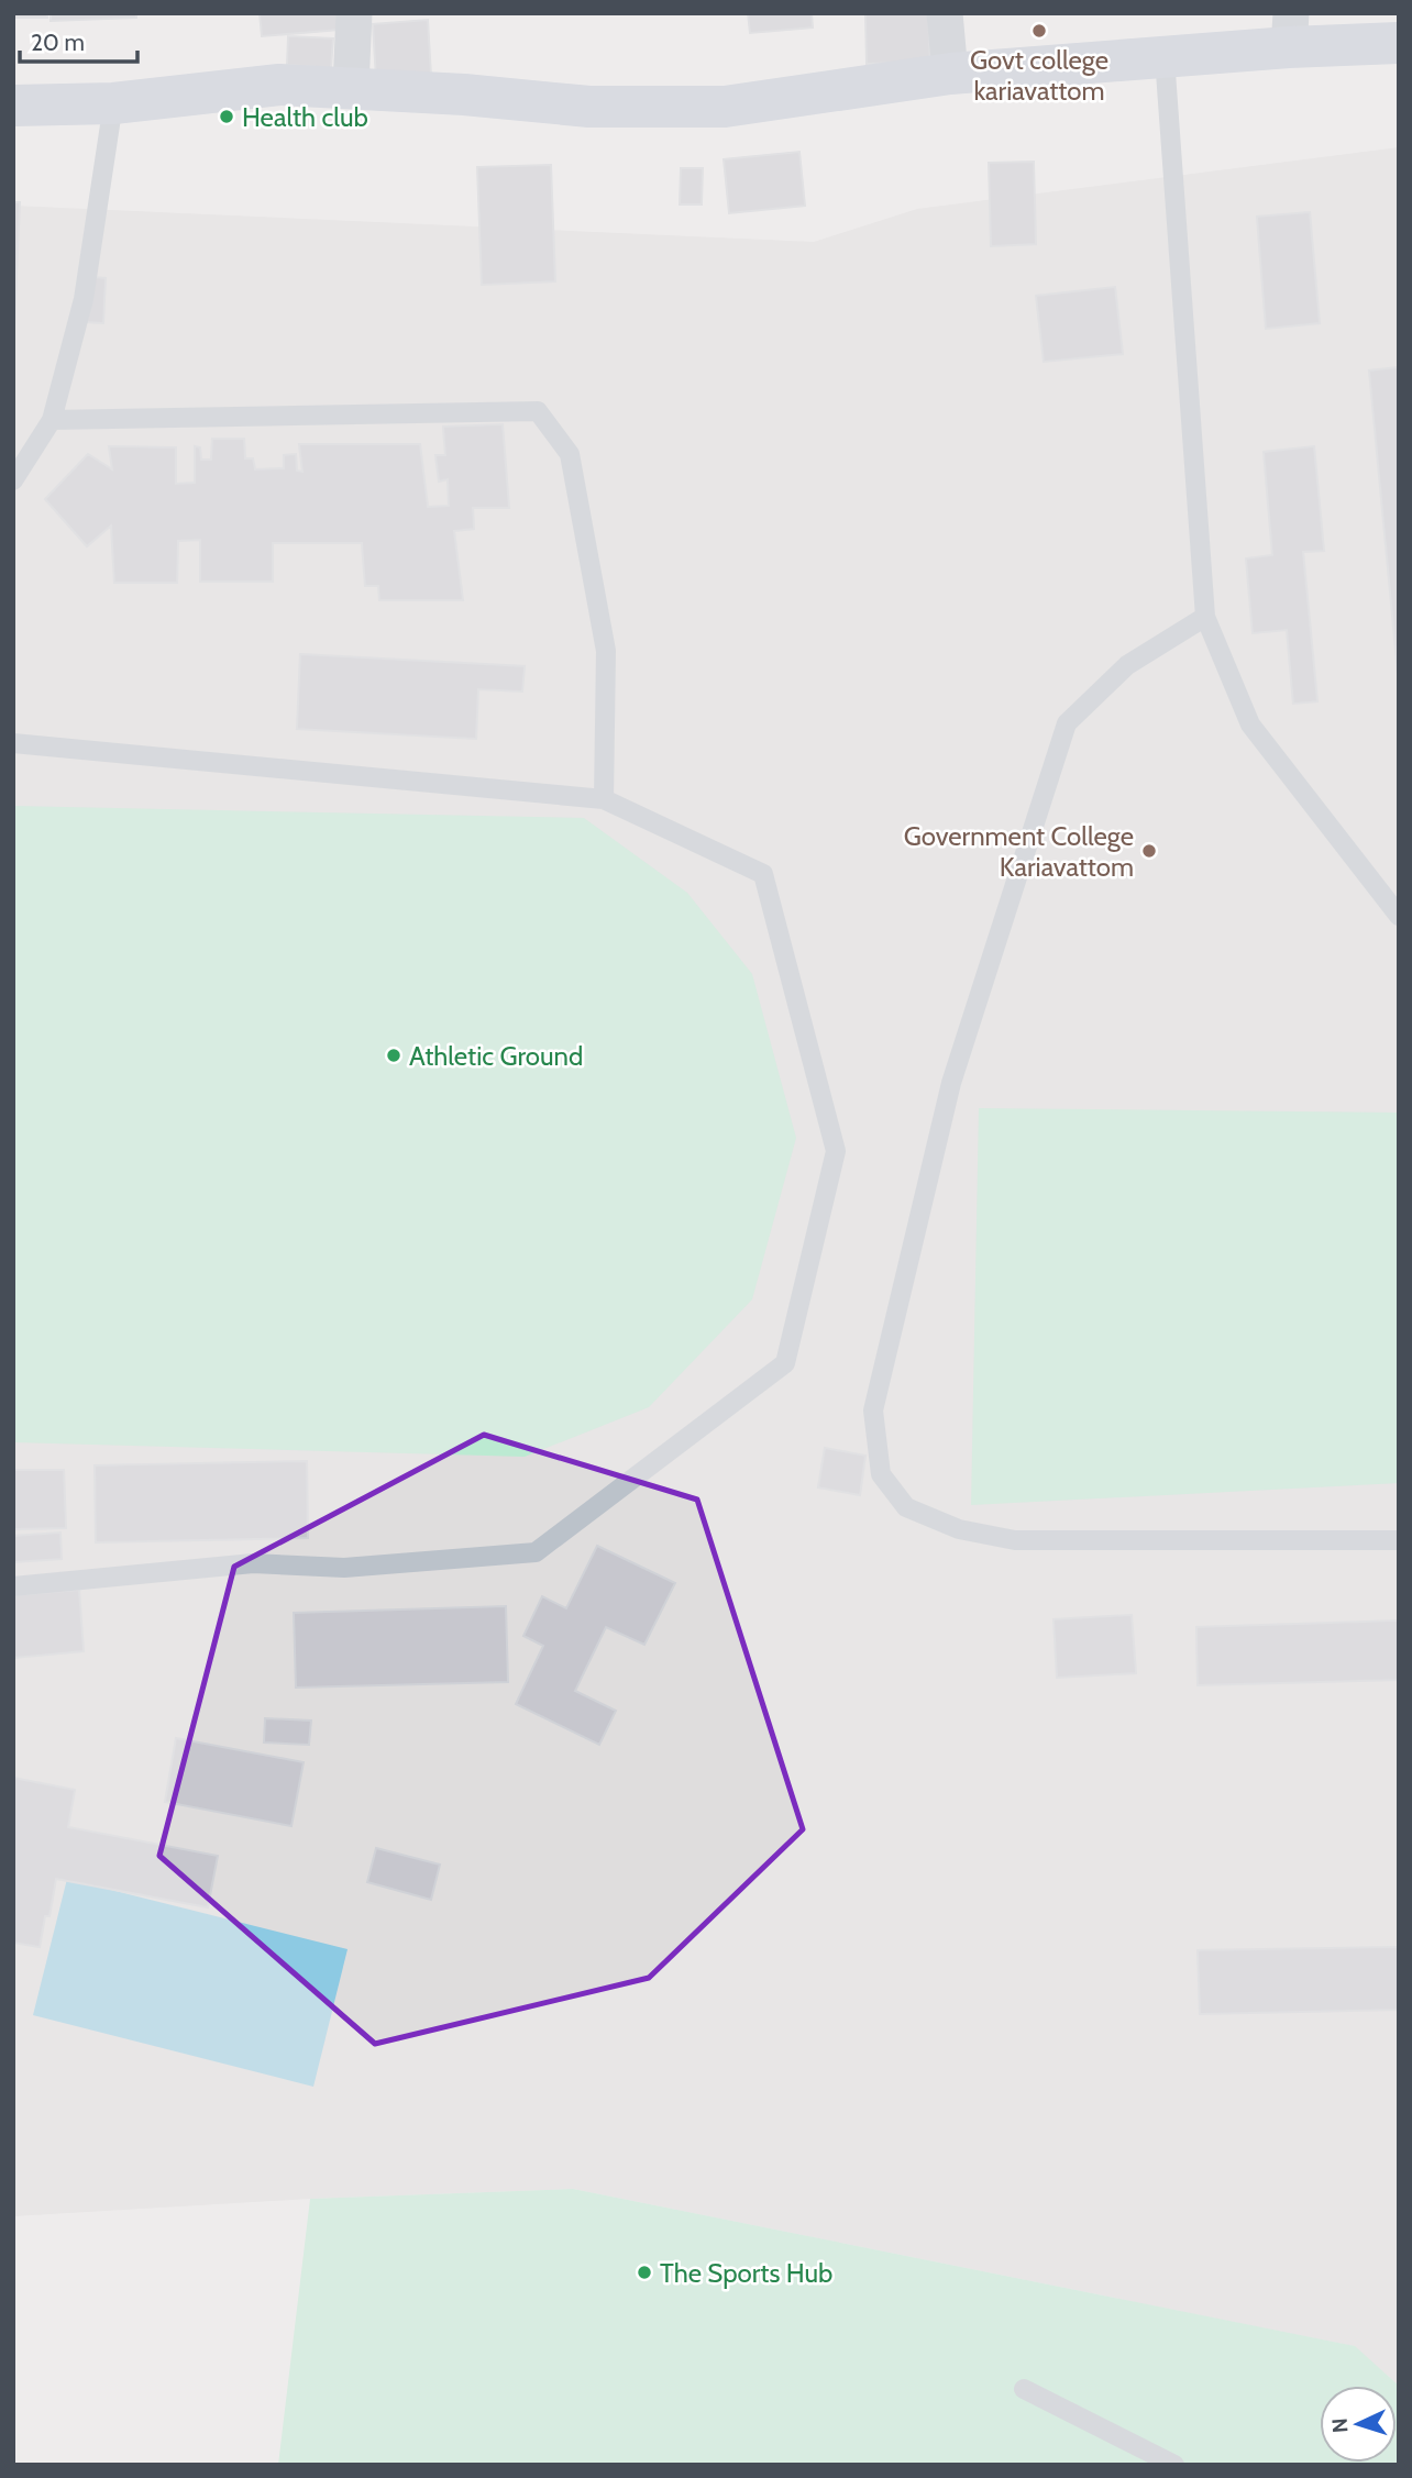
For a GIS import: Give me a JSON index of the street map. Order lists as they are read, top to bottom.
{
  "places": [
    "Govt college kariavattom",
    "Health club",
    "Government College Kariavattom",
    "Athletic Ground",
    "The Sports Hub"
  ],
  "scale_bar": "20 m",
  "north": "left"
}
